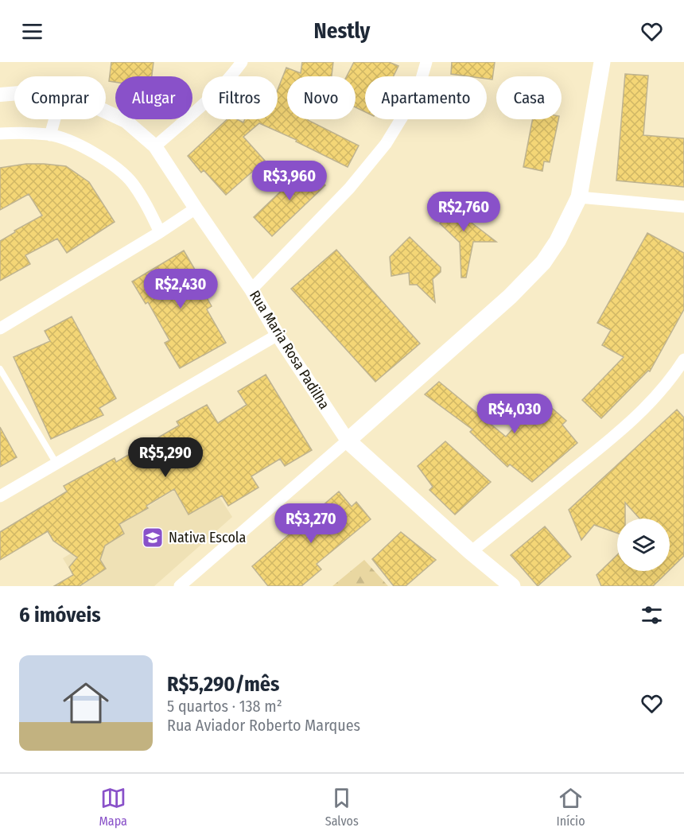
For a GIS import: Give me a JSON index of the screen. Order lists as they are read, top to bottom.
{
  "streets": {
    "main road": ["Rua Maria Rosa Padilha"]
  },
  "places": {
    "school or university": ["Nativa Escola"]
  },
  "page": {
    "header": "Nestly",
    "chip": [
      "Comprar",
      "Alugar",
      "Filtros",
      "Novo",
      "Apartamento",
      "Casa"
    ],
    "price": [
      "R$3,960",
      "R$2,760",
      "R$2,430",
      "R$4,030",
      "R$5,290",
      "R$3,270"
    ],
    "heading": "6 imóveis",
    "list": [
      {
        "name": "R$5,290/mês",
        "note": "5 quartos · 138 m² · Rua Aviador Roberto Marques"
      }
    ],
    "tabs": ["Mapa", "Salvos", "Início"]
  }
}
